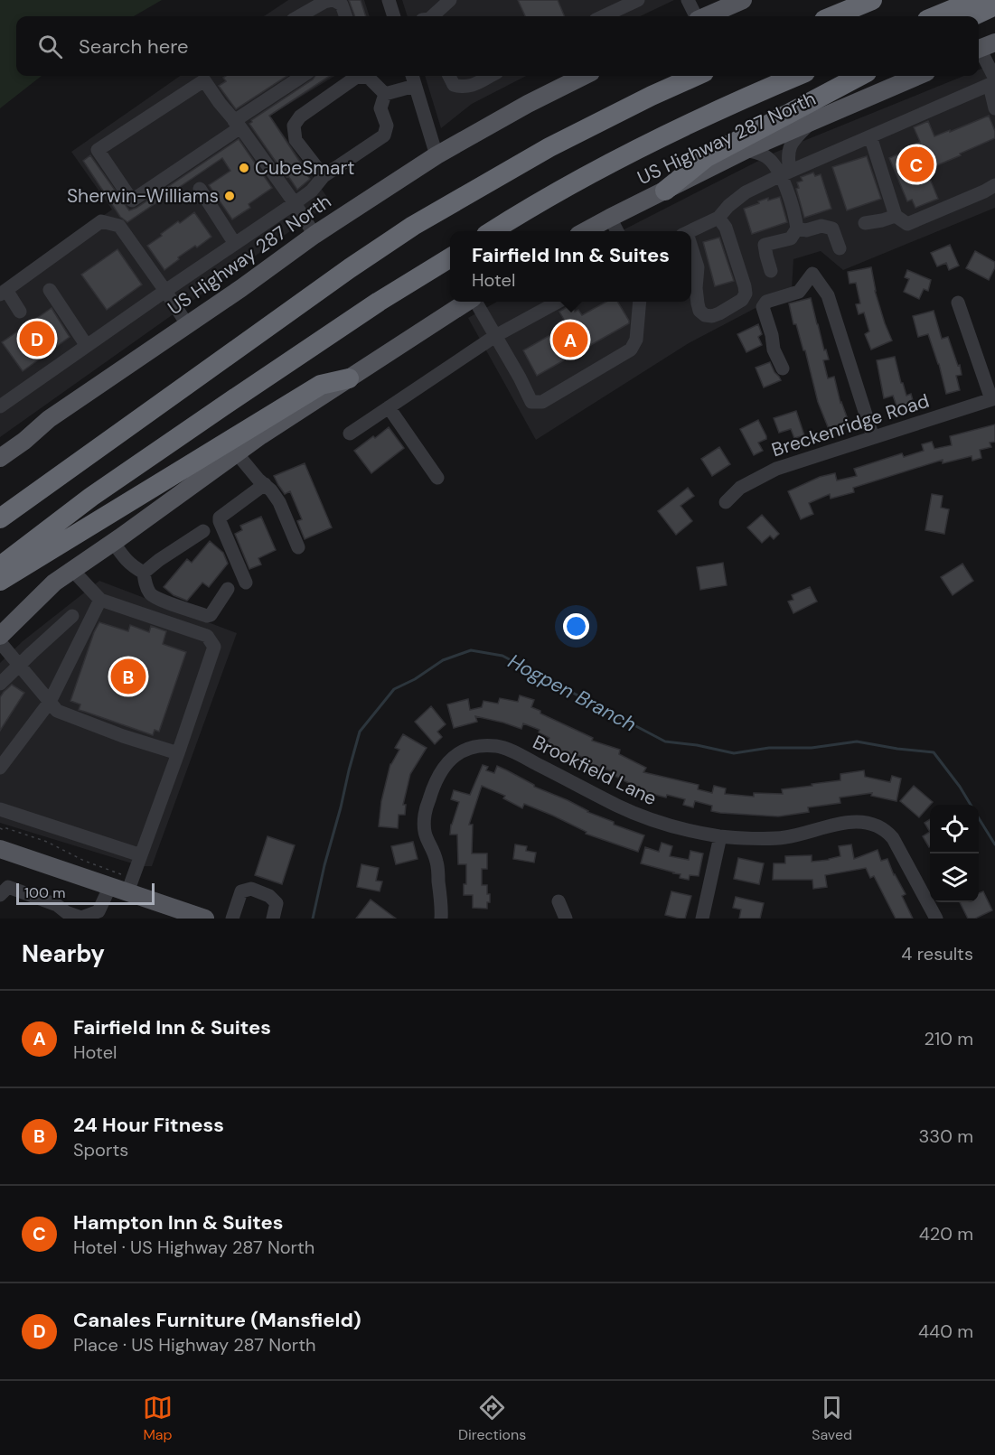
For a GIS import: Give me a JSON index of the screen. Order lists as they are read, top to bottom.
{
  "streets": {
    "main road": ["US Highway 287 North"],
    "street": ["Breckenridge Road", "Brookfield Lane"]
  },
  "water": ["Hogpen Branch"],
  "places": ["CubeSmart", "Sherwin-Williams"],
  "scale_bar": "100 m",
  "page": {
    "search": "Search here",
    "pins": [
      "C",
      "D",
      "A",
      "B"
    ],
    "popup": ["Fairfield Inn & Suites", "Hotel"],
    "scale": "100 m",
    "heading": ["Nearby", "4 results"],
    "list": [
      {
        "mark": "A",
        "name": "Fairfield Inn & Suites",
        "note": "Hotel",
        "value": "210 m"
      },
      {
        "mark": "B",
        "name": "24 Hour Fitness",
        "note": "Sports",
        "value": "330 m"
      },
      {
        "mark": "C",
        "name": "Hampton Inn & Suites",
        "note": "Hotel · US Highway 287 North",
        "value": "420 m"
      },
      {
        "mark": "D",
        "name": "Canales Furniture (Mansfield)",
        "note": "Place · US Highway 287 North",
        "value": "440 m"
      }
    ],
    "nav": ["Map", "Directions", "Saved"]
  }
}
